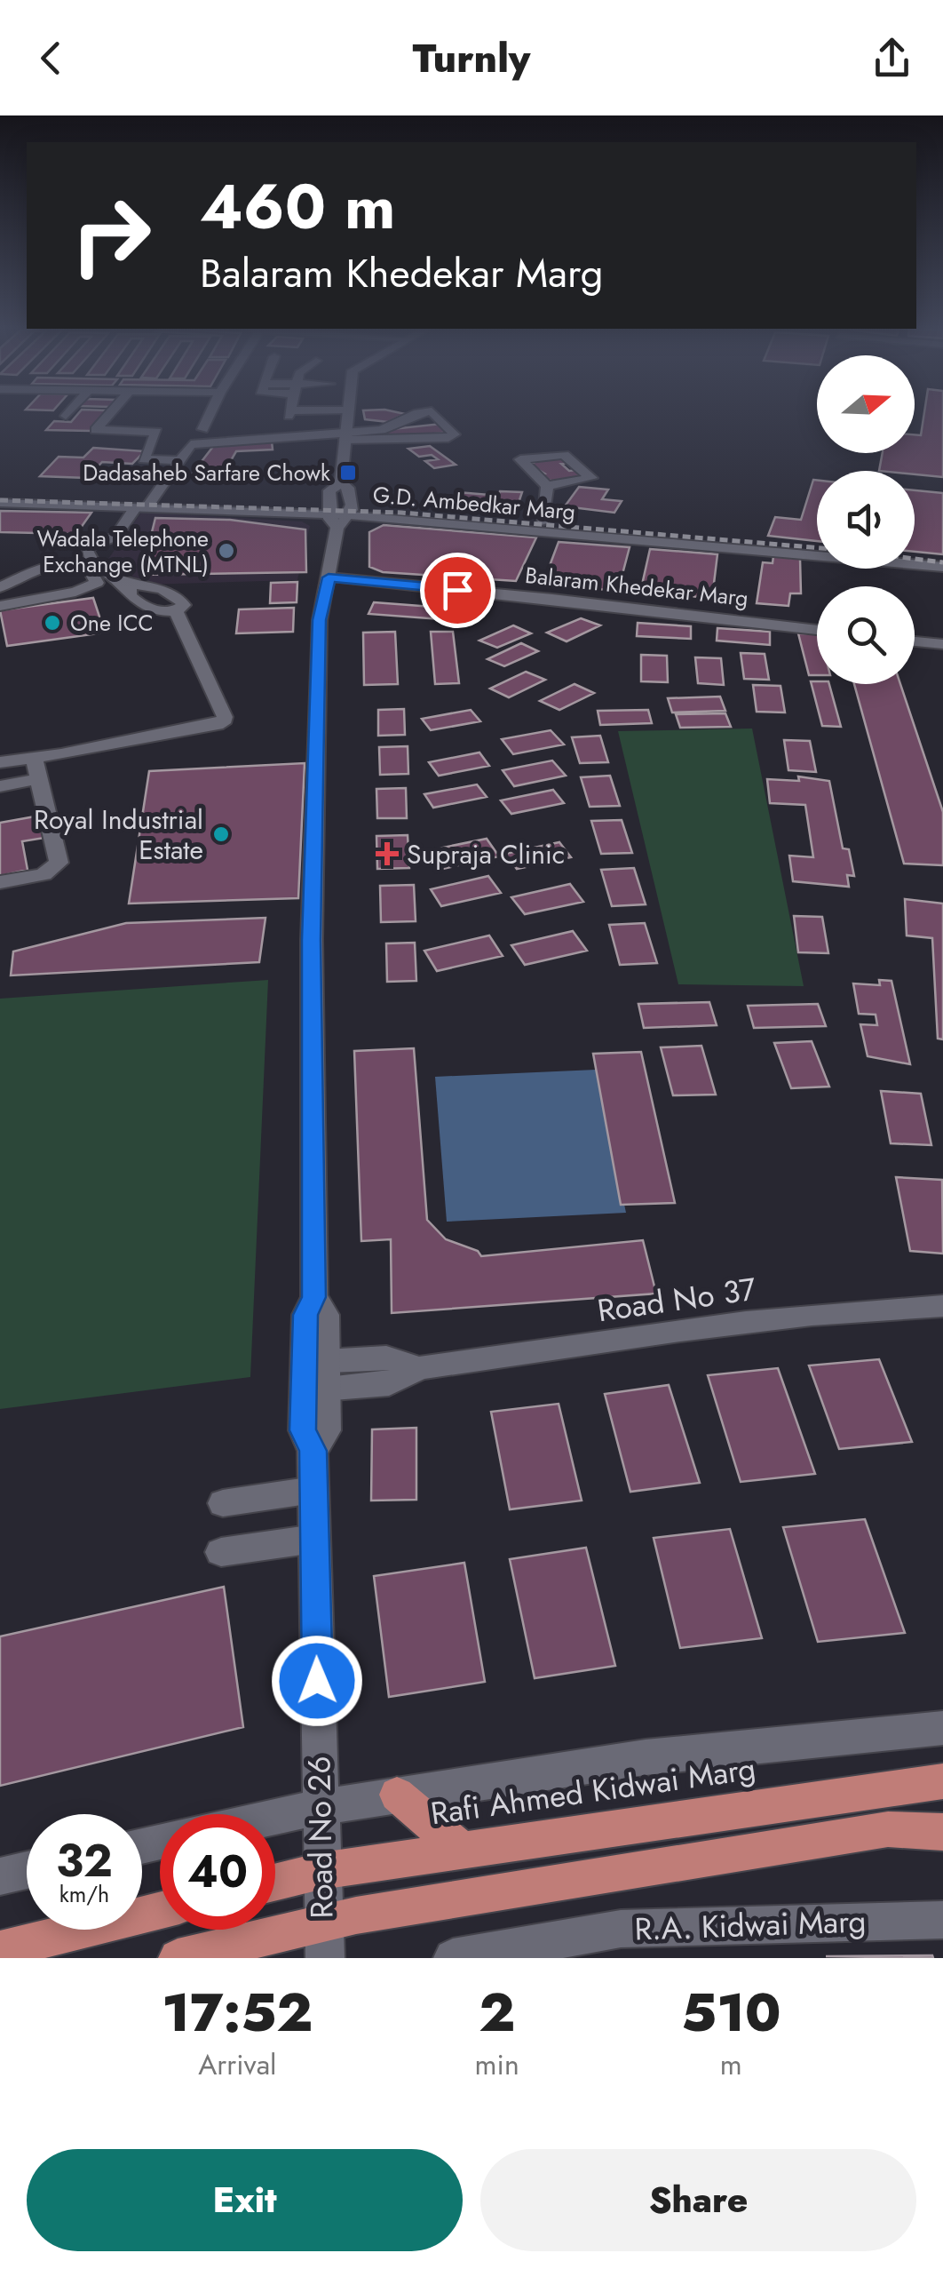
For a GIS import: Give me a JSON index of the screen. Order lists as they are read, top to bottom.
{
  "streets": {
    "main road": ["Rafi Ahmed Kidwai Marg"],
    "street": [
      "G.D. Ambedkar Marg",
      "Balaram Khedekar Marg",
      "Road No 37",
      "Road No 26",
      "R.A. Kidwai Marg"
    ]
  },
  "crossings": [
    ["G.D. Ambedkar Marg", "Road No 26"],
    ["Balaram Khedekar Marg", "Road No 26"],
    ["Road No 37", "Road No 26"],
    ["Rafi Ahmed Kidwai Marg", "Road No 26"]
  ],
  "places": {
    "transit": ["Dadasaheb Sarfare Chowk"],
    "other": ["Wadala Telephone Exchange (MTNL)", "One ICC", "Royal Industrial Estate"],
    "health": ["Supraja Clinic"]
  },
  "north": "right",
  "page": {
    "header": "Turnly",
    "turn": ["460 m", "Balaram Khedekar Marg"],
    "speed": "32 km/h",
    "limit": "40",
    "eta": [
      "17:52",
      "Arrival",
      "2",
      "min",
      "510",
      "m"
    ],
    "buttons": ["Exit", "Share"]
  }
}
